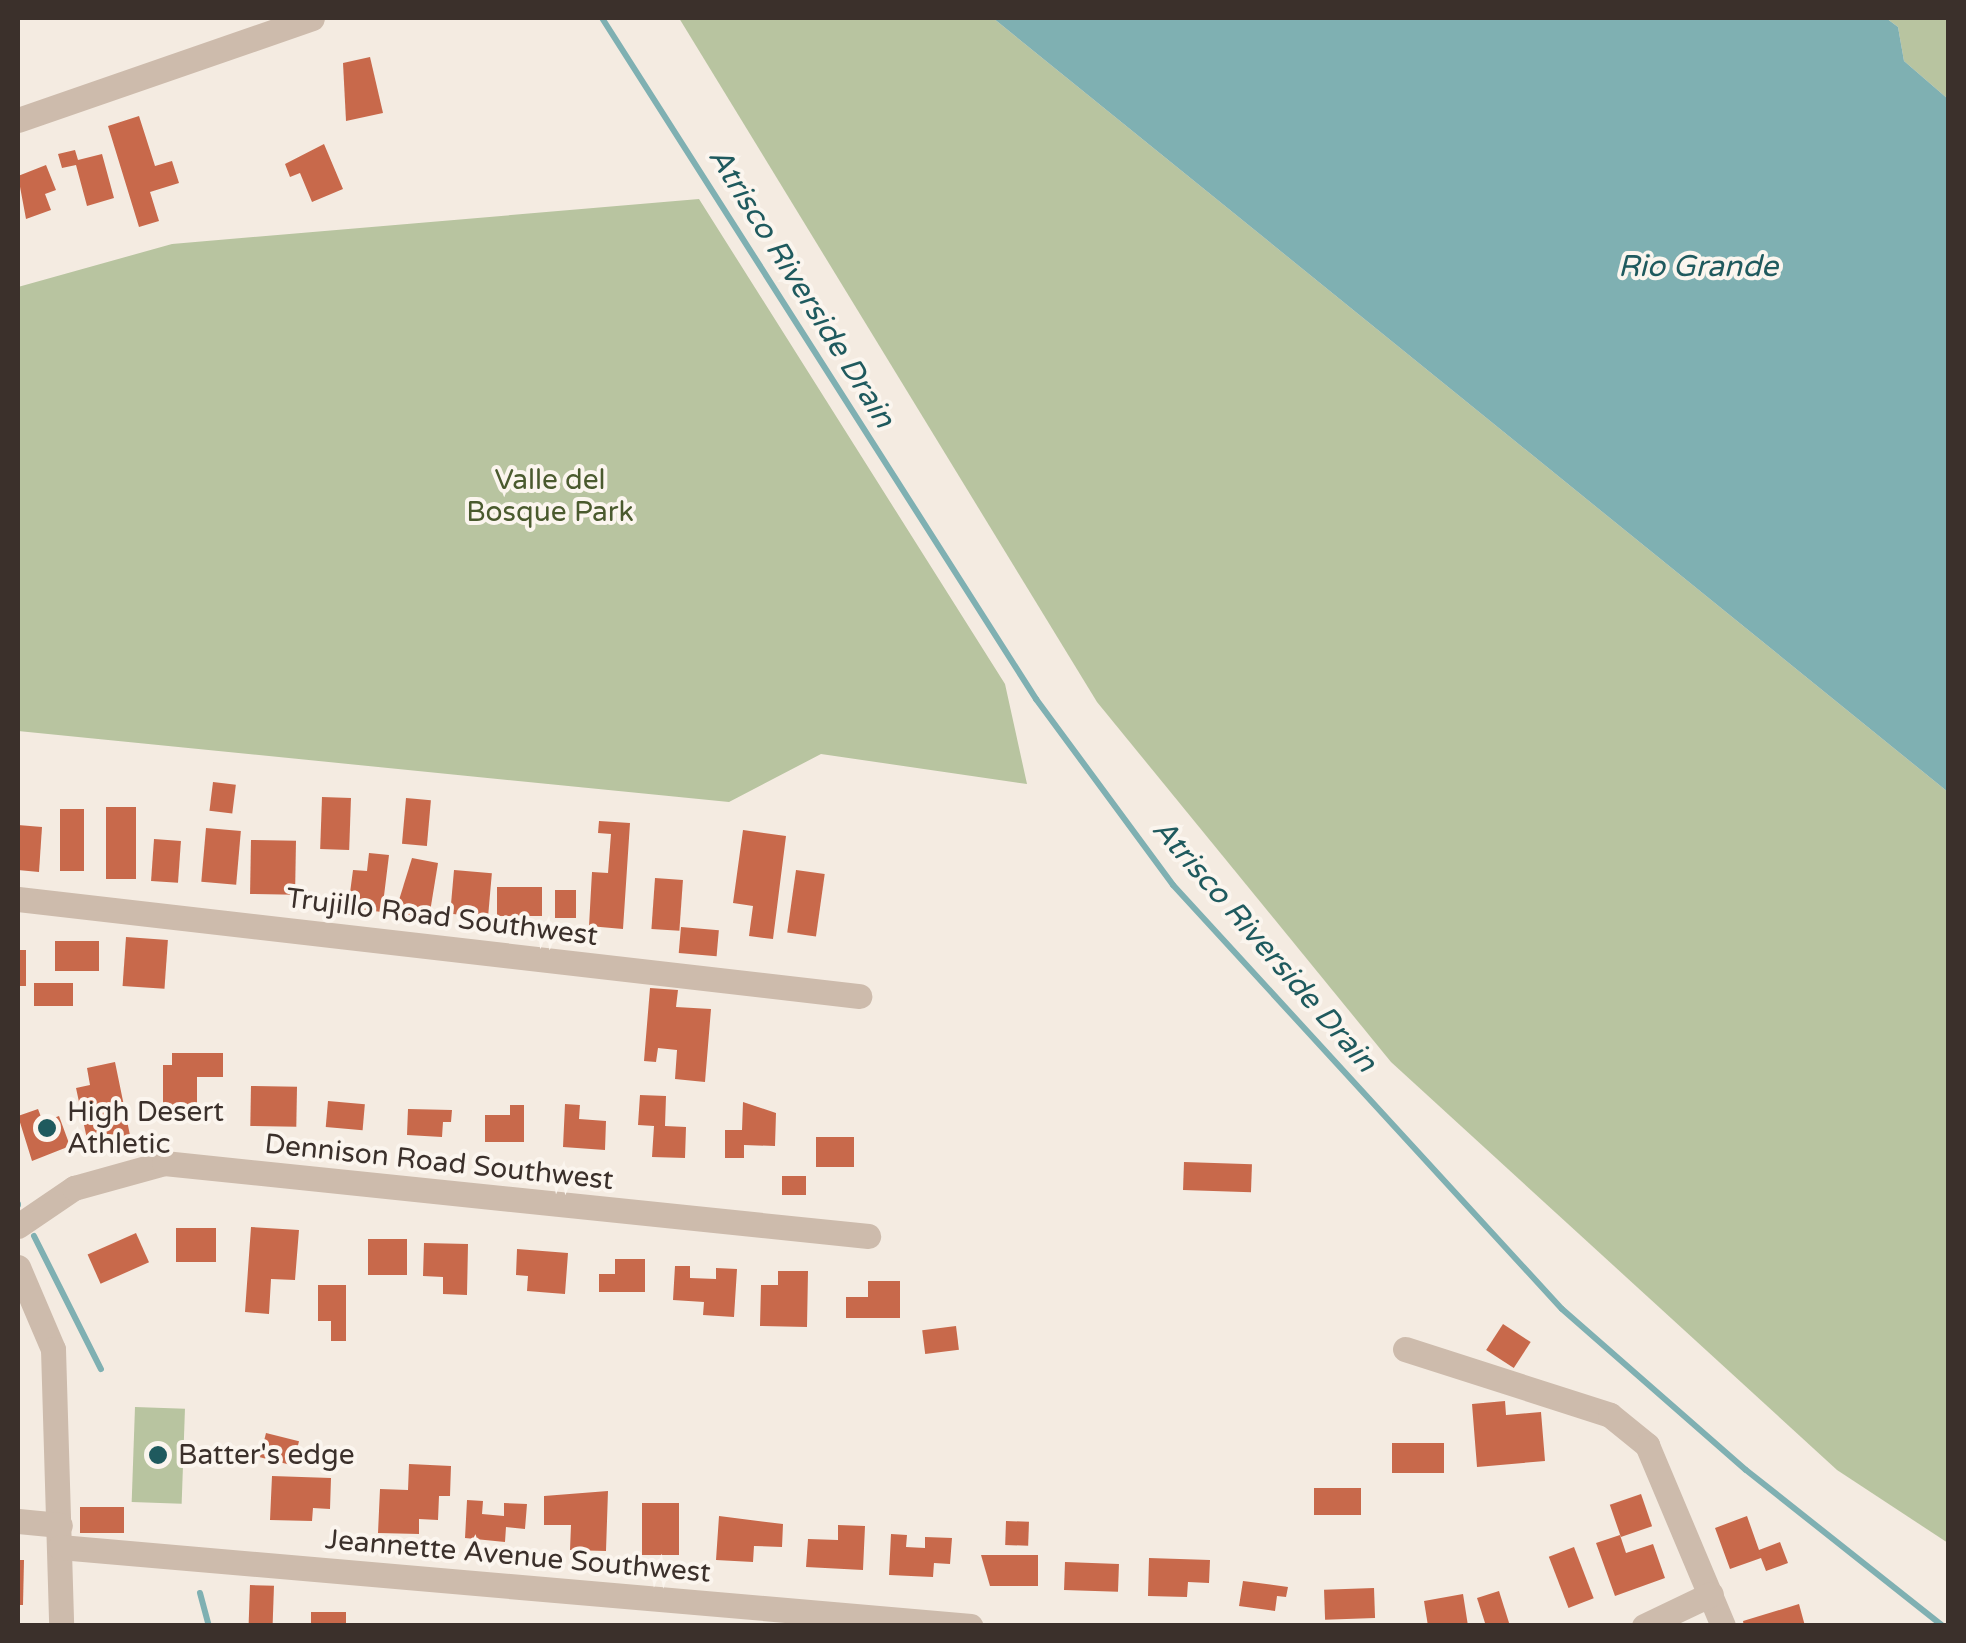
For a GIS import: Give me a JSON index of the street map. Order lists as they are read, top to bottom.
{
  "streets": {
    "street": ["Trujillo Road Southwest", "Dennison Road Southwest", "Jeannette Avenue Southwest"]
  },
  "water": ["Rio Grande", "Atrisco Riverside Drain"],
  "parks": ["Valle del Bosque Park"],
  "places": ["High Desert Athletic", "Batter's edge"]
}
